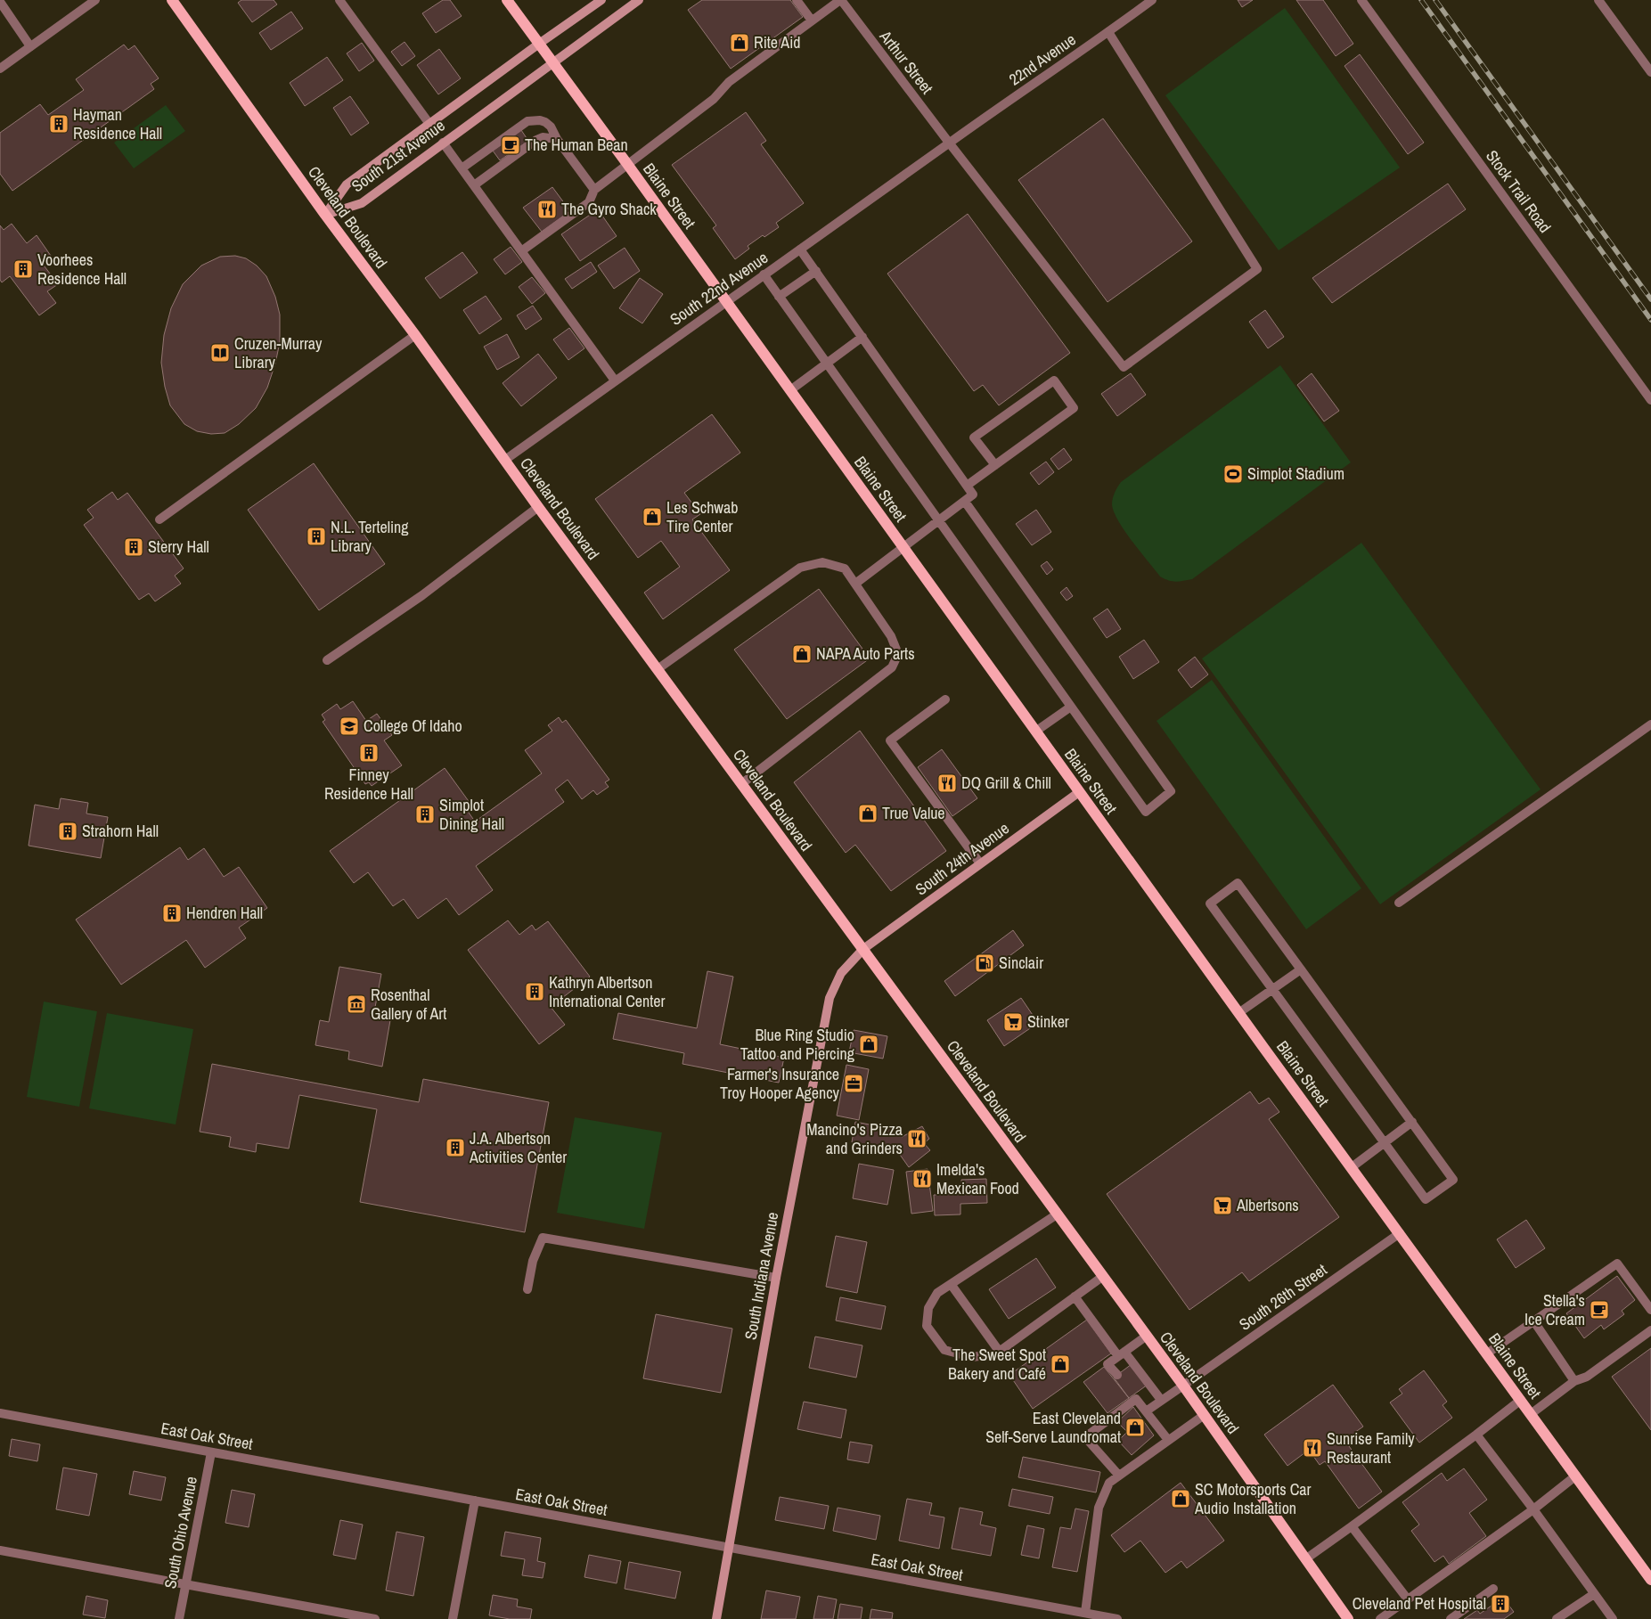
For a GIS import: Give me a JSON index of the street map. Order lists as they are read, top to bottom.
{
  "streets": {
    "main road": [
      "South 21st Avenue",
      "Blaine Street",
      "Cleveland Boulevard",
      "South 24th Avenue",
      "South Indiana Avenue"
    ],
    "street": [
      "22nd Avenue",
      "Arthur Street",
      "Stock Trail Road",
      "South 22nd Avenue",
      "South 26th Street",
      "East Oak Street",
      "South Ohio Avenue"
    ]
  },
  "crossings": [
    ["22nd Avenue", "Arthur Street"],
    ["22nd Avenue", "South 22nd Avenue"],
    ["Arthur Street", "South 22nd Avenue"],
    ["South 21st Avenue", "Blaine Street"],
    ["South 21st Avenue", "Cleveland Boulevard"],
    ["Blaine Street", "South 22nd Avenue"],
    ["Blaine Street", "South 24th Avenue"],
    ["Blaine Street", "South 26th Street"],
    ["Cleveland Boulevard", "South 22nd Avenue"],
    ["Cleveland Boulevard", "South 24th Avenue"],
    ["Cleveland Boulevard", "South Indiana Avenue"],
    ["Cleveland Boulevard", "South 26th Street"],
    ["South 24th Avenue", "South Indiana Avenue"],
    ["South Indiana Avenue", "East Oak Street"],
    ["East Oak Street", "South Ohio Avenue"]
  ],
  "places": {
    "shop": [
      "Rite Aid",
      "Les Schwab Tire Center",
      "NAPA Auto Parts",
      "True Value",
      "Blue Ring Studio Tattoo and Piercing",
      "The Sweet Spot Bakery and Café",
      "East Cleveland Self-Serve Laundromat",
      "SC Motorsports Car Audio Installation"
    ],
    "building": [
      "Hayman Residence Hall",
      "Voorhees Residence Hall",
      "N.L. Terteling Library",
      "Sterry Hall",
      "Finney Residence Hall",
      "Simplot Dining Hall",
      "Strahorn Hall",
      "Hendren Hall",
      "Kathryn Albertson International Center",
      "J.A. Albertson Activities Center",
      "Cleveland Pet Hospital"
    ],
    "cafe": ["The Human Bean", "Stella's Ice Cream"],
    "restaurant": [
      "The Gyro Shack",
      "DQ Grill & Chill",
      "Mancino's Pizza and Grinders",
      "Imelda's Mexican Food",
      "Sunrise Family Restaurant"
    ],
    "library": ["Cruzen-Murray Library"],
    "sports": ["Simplot Stadium"],
    "school or university": ["College Of Idaho"],
    "fuel station": ["Sinclair"],
    "museum": ["Rosenthal Gallery of Art"],
    "supermarket": ["Stinker", "Albertsons"],
    "office": ["Farmer's Insurance Troy Hooper Agency"]
  }
}
